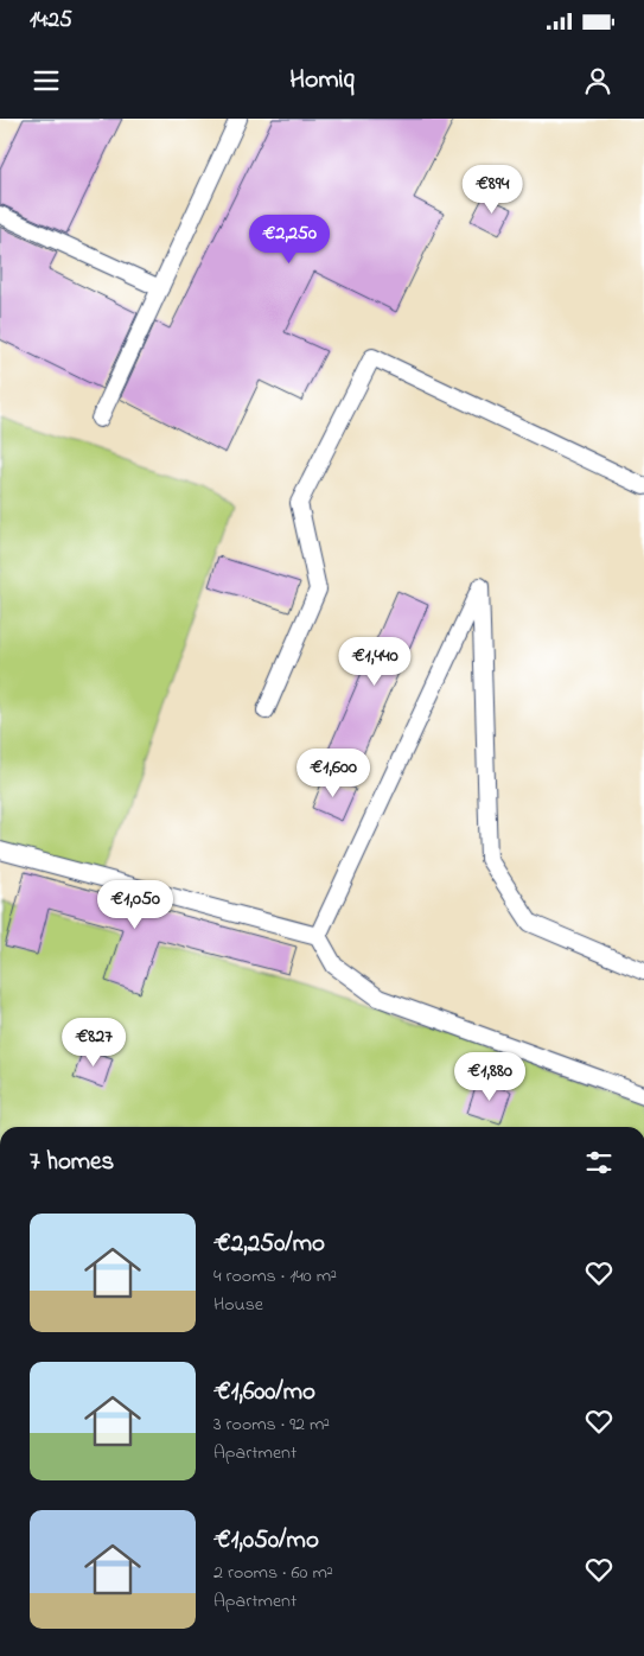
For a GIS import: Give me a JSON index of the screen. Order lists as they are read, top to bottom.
{
  "page": {
    "status": "14:25",
    "header": "Homiq",
    "price": [
      "€894",
      "€2,250",
      "€1,440",
      "€1,600",
      "€1,050",
      "€827",
      "€1,880"
    ],
    "heading": "7 homes",
    "list": [
      {
        "name": "€2,250/mo",
        "note": "4 rooms · 140 m² · House"
      },
      {
        "name": "€1,600/mo",
        "note": "3 rooms · 92 m² · Apartment"
      },
      {
        "name": "€1,050/mo",
        "note": "2 rooms · 60 m² · Apartment"
      }
    ]
  }
}
